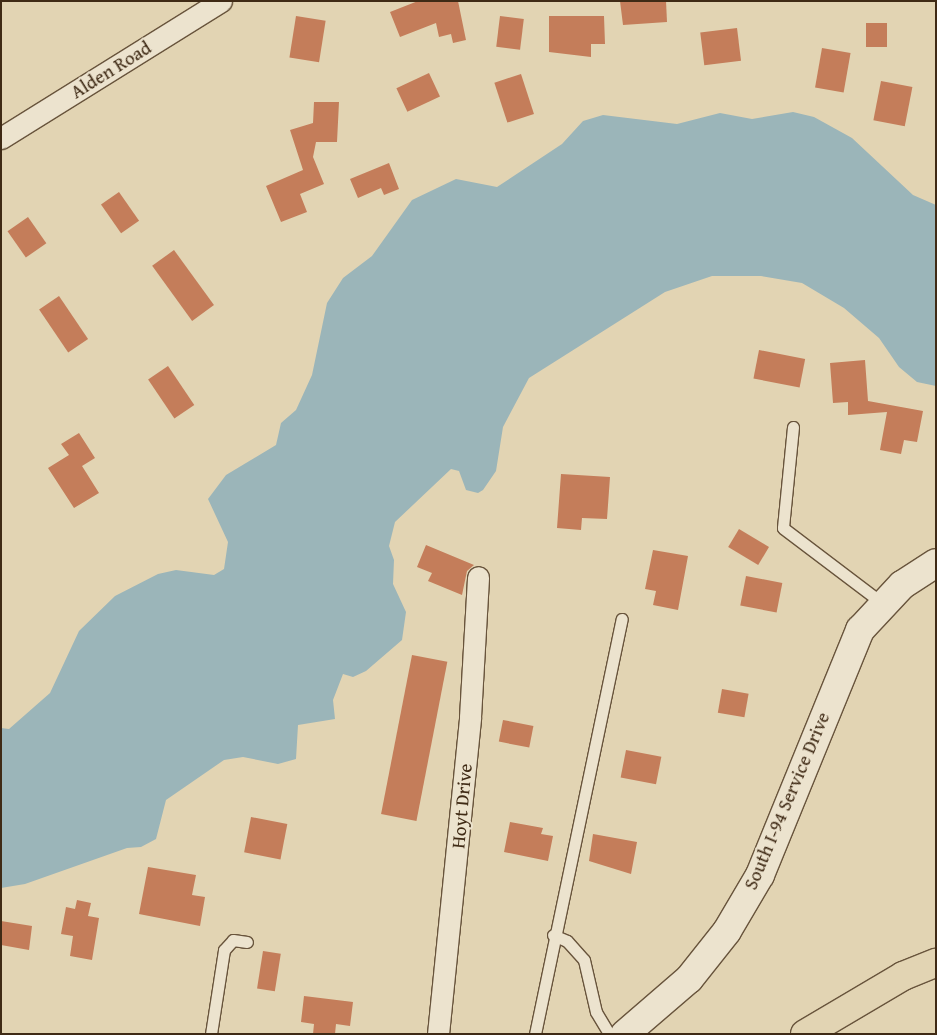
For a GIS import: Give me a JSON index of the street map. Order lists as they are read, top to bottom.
{
  "streets": {
    "street": ["Alden Road", "South I-94 Service Drive", "Hoyt Drive"]
  }
}
